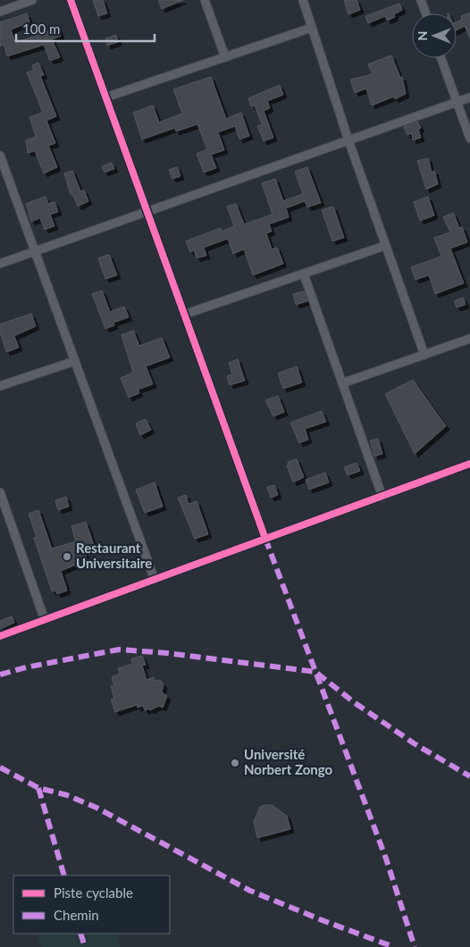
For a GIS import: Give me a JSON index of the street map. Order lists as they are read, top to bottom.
{
  "places": ["Restaurant Universitaire", "Université Norbert Zongo"],
  "legend": ["Piste cyclable", "Chemin"],
  "scale_bar": "100 m",
  "north": "left"
}
